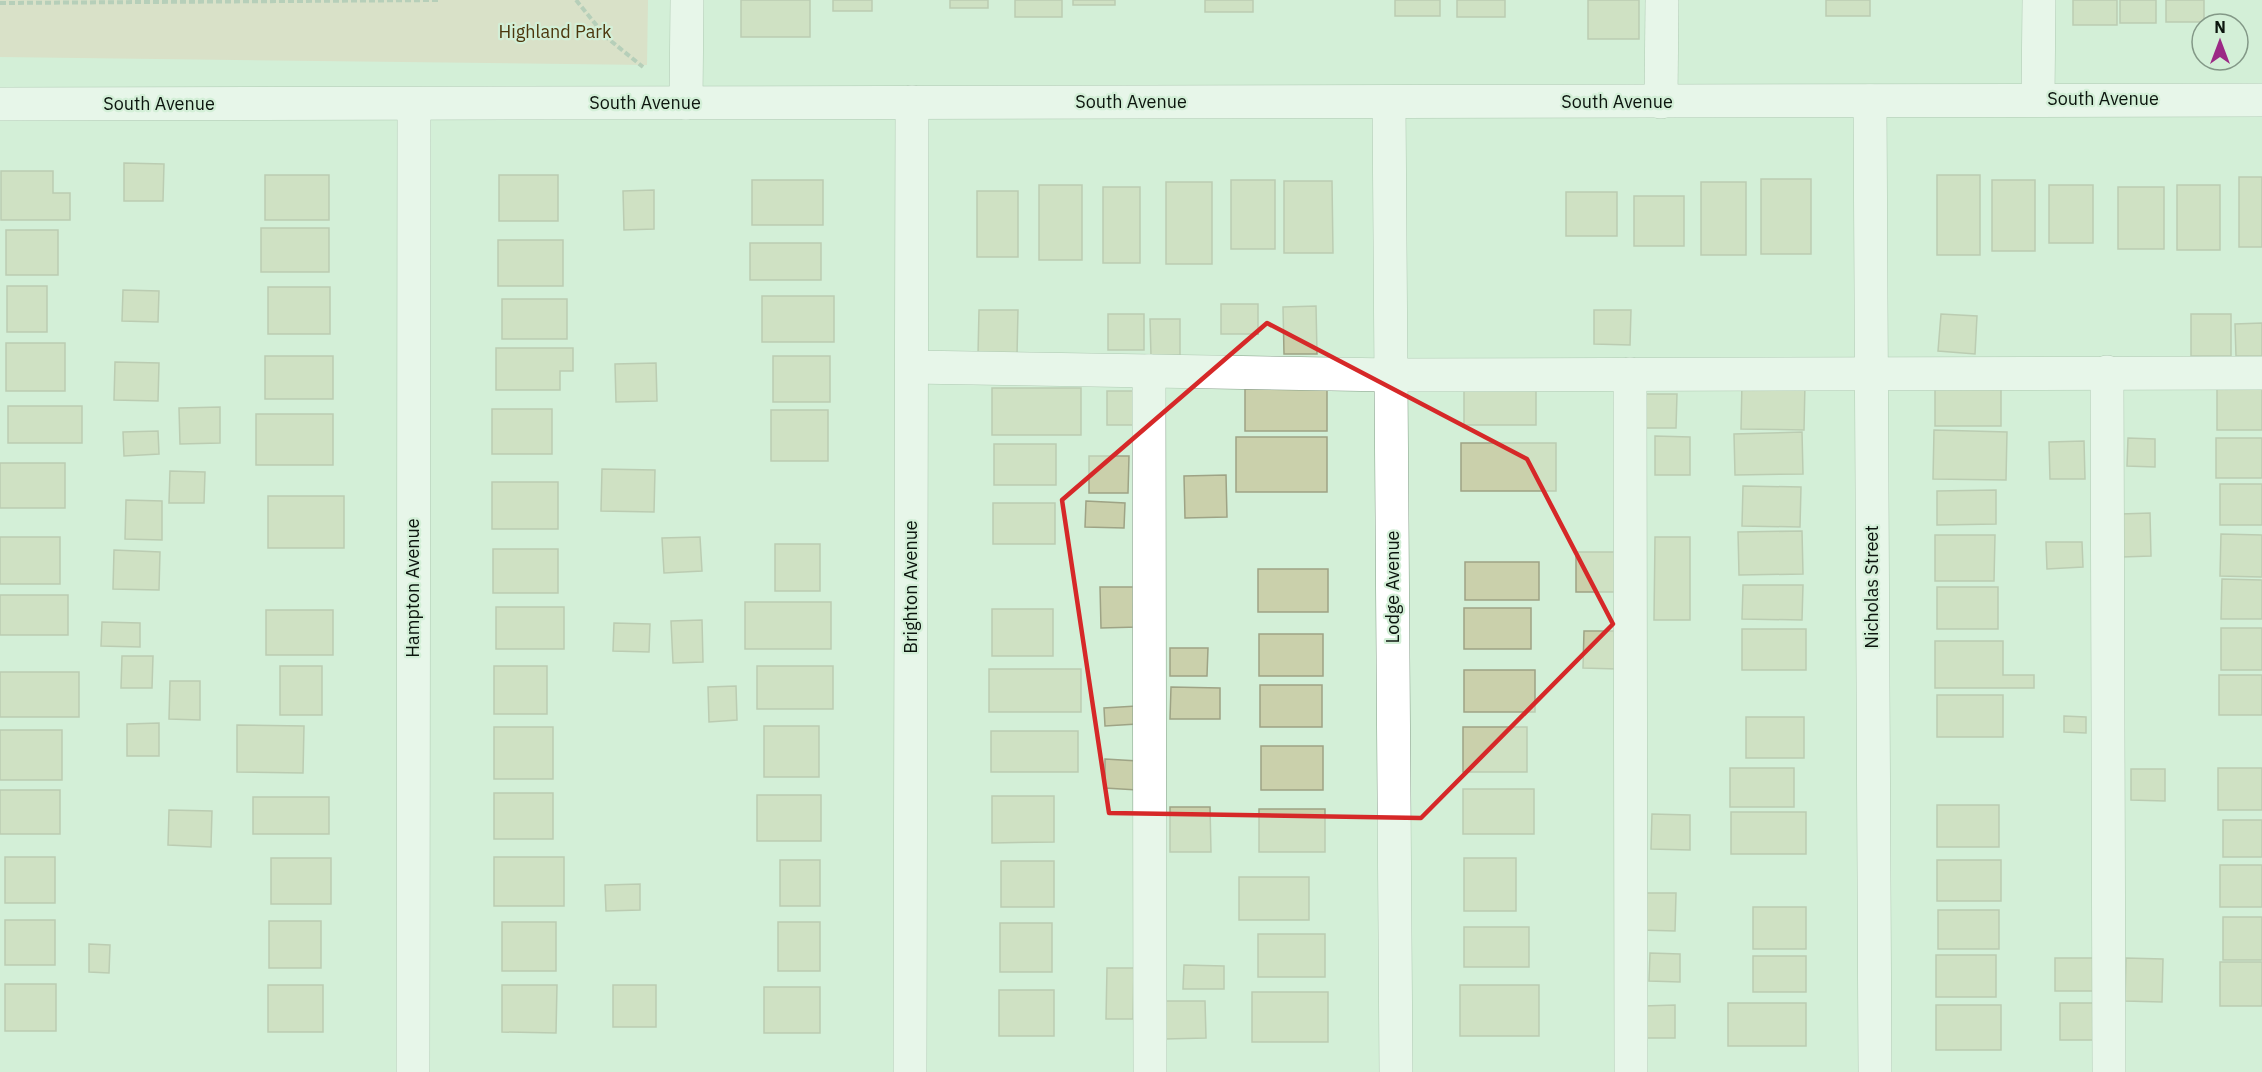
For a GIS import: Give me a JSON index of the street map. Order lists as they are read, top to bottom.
{
  "streets": {
    "street": [
      "South Avenue",
      "Brighton Avenue",
      "Lodge Avenue",
      "Nicholas Street",
      "Hampton Avenue"
    ]
  },
  "crossings": [
    ["South Avenue", "Brighton Avenue"],
    ["South Avenue", "Lodge Avenue"],
    ["South Avenue", "Nicholas Street"],
    ["South Avenue", "Hampton Avenue"]
  ],
  "parks": ["Highland Park"],
  "north": "top"
}
